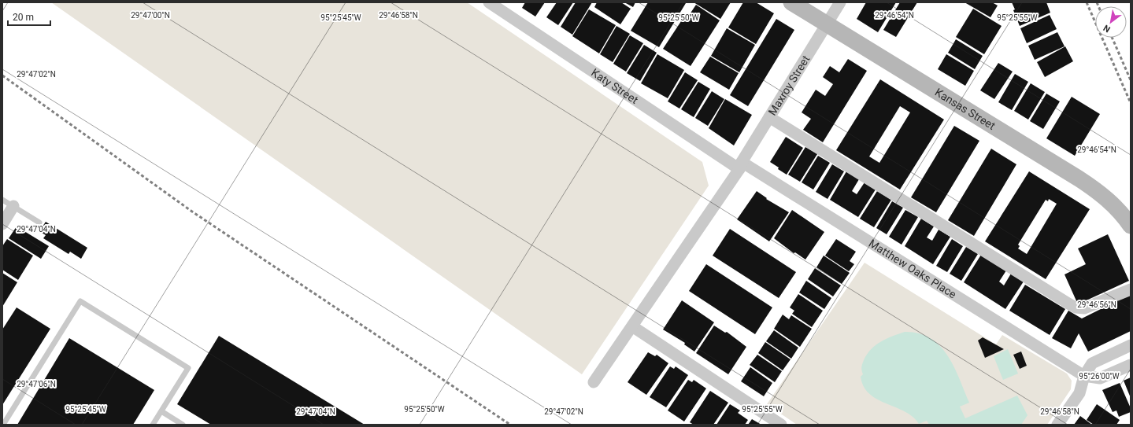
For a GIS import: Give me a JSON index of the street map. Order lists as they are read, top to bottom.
{
  "streets": {
    "street": [
      "Katy Street",
      "Maxroy Street",
      "Kansas Street",
      "Matthew Oaks Place"
    ]
  },
  "crossings": [
    ["Katy Street", "Maxroy Street"],
    ["Katy Street", "Matthew Oaks Place"],
    ["Maxroy Street", "Kansas Street"],
    ["Maxroy Street", "Matthew Oaks Place"]
  ],
  "scale_bar": "20 m",
  "north": "bottom left",
  "coordinates": [
    "29°47'00\"N",
    "29°46'58\"N",
    "29°46'54\"N",
    "95°25'45\"W",
    "95°25'50\"W",
    "95°25'55\"W",
    "29°47'02\"N",
    "29°47'04\"N",
    "29°46'56\"N",
    "95°26'00\"W",
    "29°47'06\"N"
  ]
}
